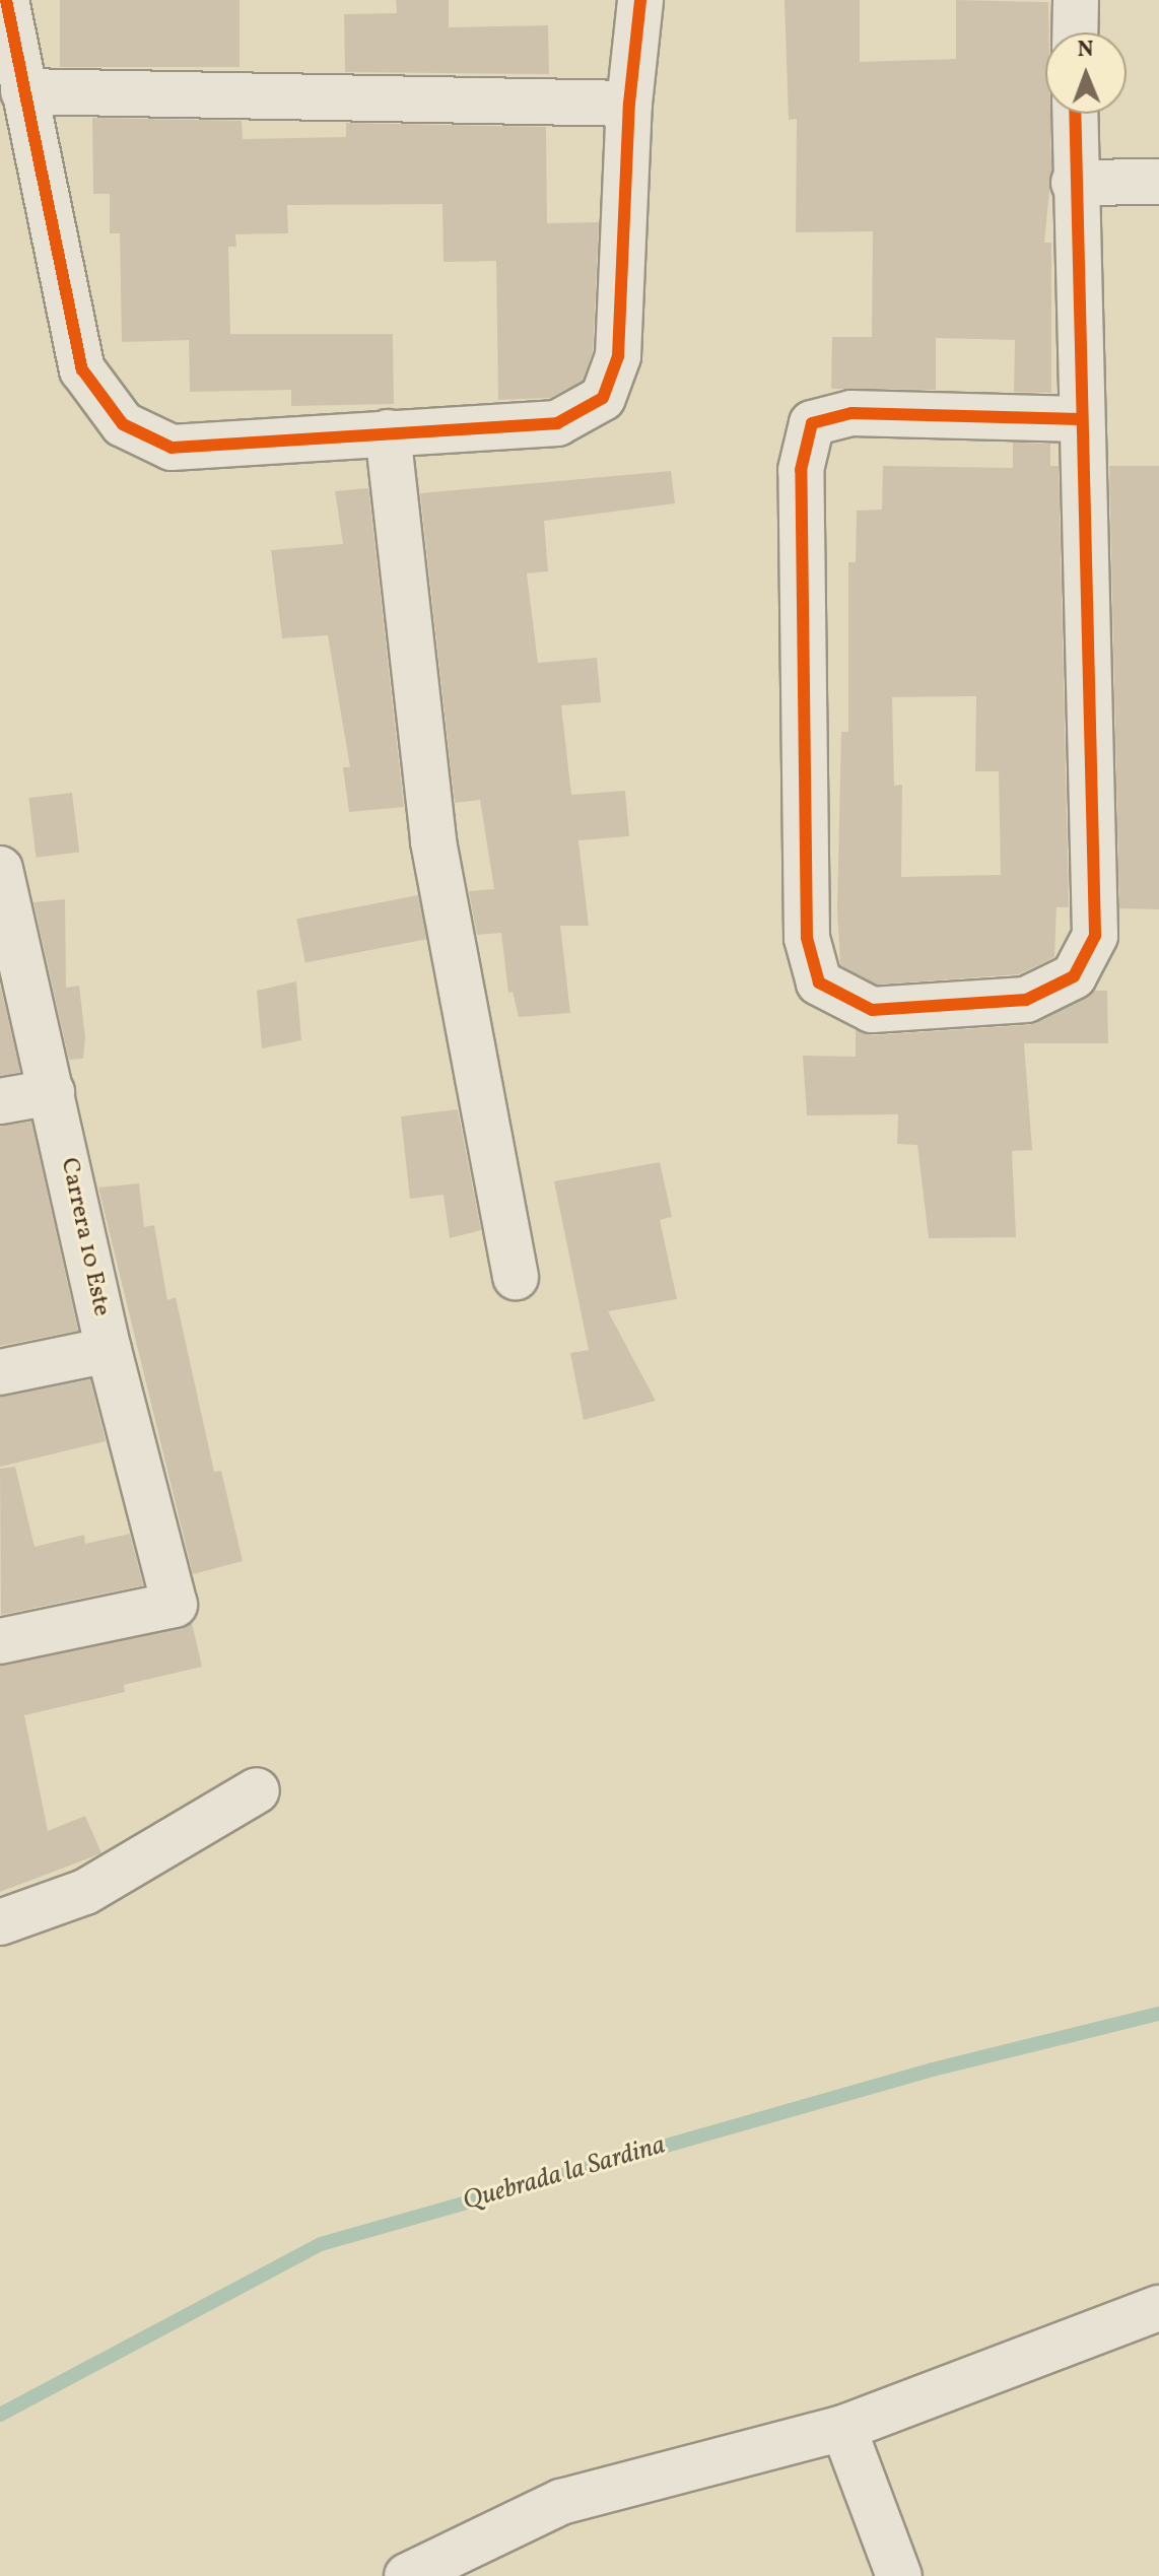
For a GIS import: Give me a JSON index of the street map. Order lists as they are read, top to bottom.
{
  "streets": {
    "street": ["Carrera 10 Este"]
  },
  "water": ["Quebrada la Sardina"],
  "north": "top"
}
